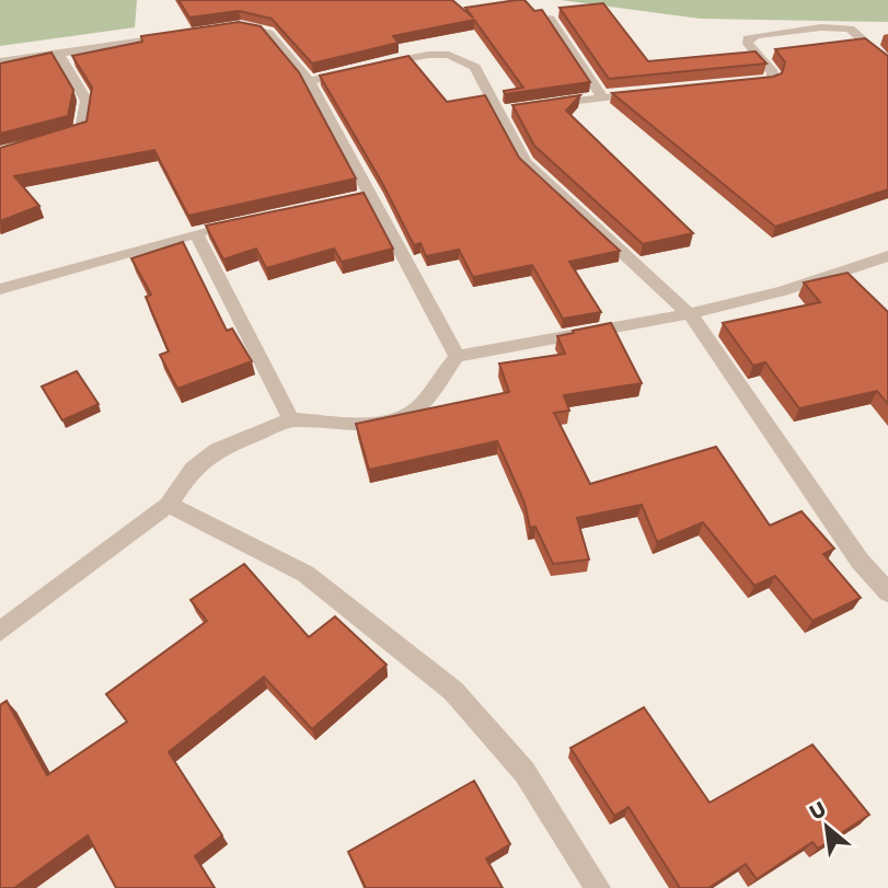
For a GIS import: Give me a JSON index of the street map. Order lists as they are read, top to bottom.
{
  "north": "top left"
}
